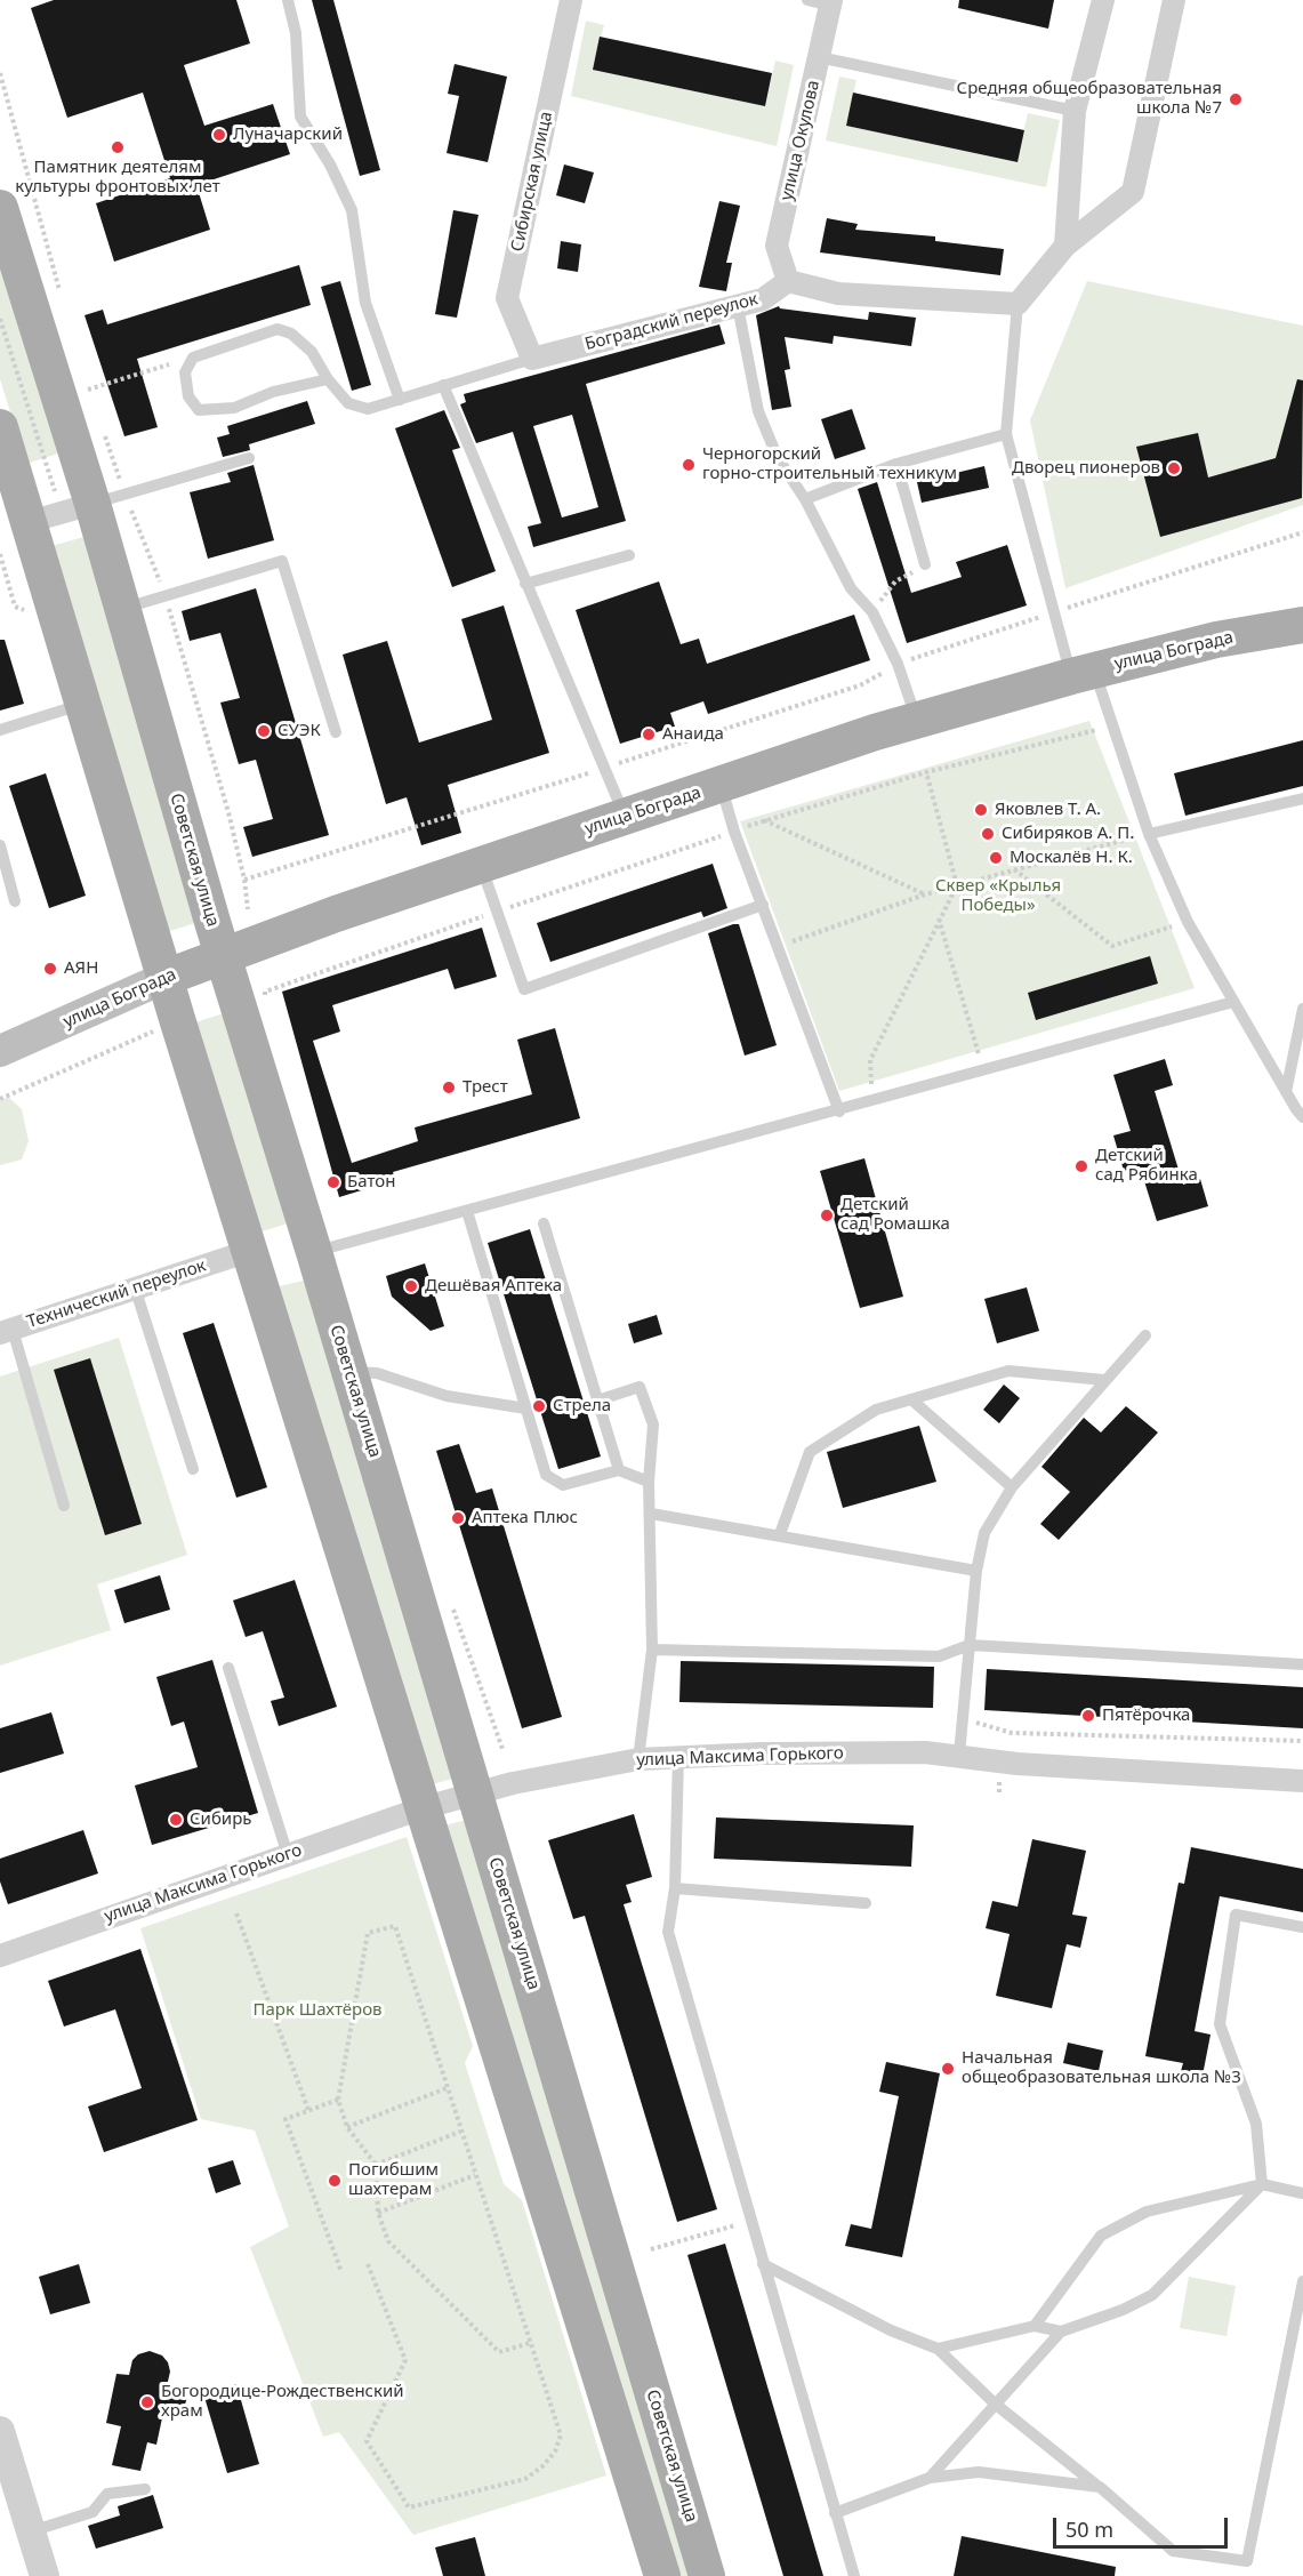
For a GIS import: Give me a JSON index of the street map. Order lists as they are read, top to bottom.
{
  "streets": {
    "main road": ["улица Бограда", "Советская улица"],
    "street": [
      "улица Окулова",
      "Сибирская улица",
      "Боградский переулок",
      "Технический переулок",
      "улица Максима Горького"
    ]
  },
  "crossings": [
    ["улица Окулова", "Боградский переулок"],
    ["Сибирская улица", "Боградский переулок"],
    ["улица Бограда", "Советская улица"],
    ["Советская улица", "улица Максима Горького"]
  ],
  "parks": ["Сквер «Крылья Победы»", "Парк Шахтёров"],
  "places": [
    "Средняя общеобразовательная школа №7",
    "Луначарский",
    "Памятник деятелям культуры фронтовых лет",
    "Черногорский горно-строительный техникум",
    "Дворец пионеров",
    "СУЭК",
    "Анаида",
    "Яковлев Т. А.",
    "Сибиряков А. П.",
    "Москалёв Н. К.",
    "АЯН",
    "Трест",
    "Детский сад Рябинка",
    "Батон",
    "Детский сад Ромашка",
    "Дешёвая Аптека",
    "Стрела",
    "Аптека Плюс",
    "Пятёрочка",
    "Сибирь",
    "Начальная общеобразовательная школа №3",
    "Погибшим шахтерам",
    "Богородице-Рождественский храм"
  ],
  "scale_bar": "50 m"
}
